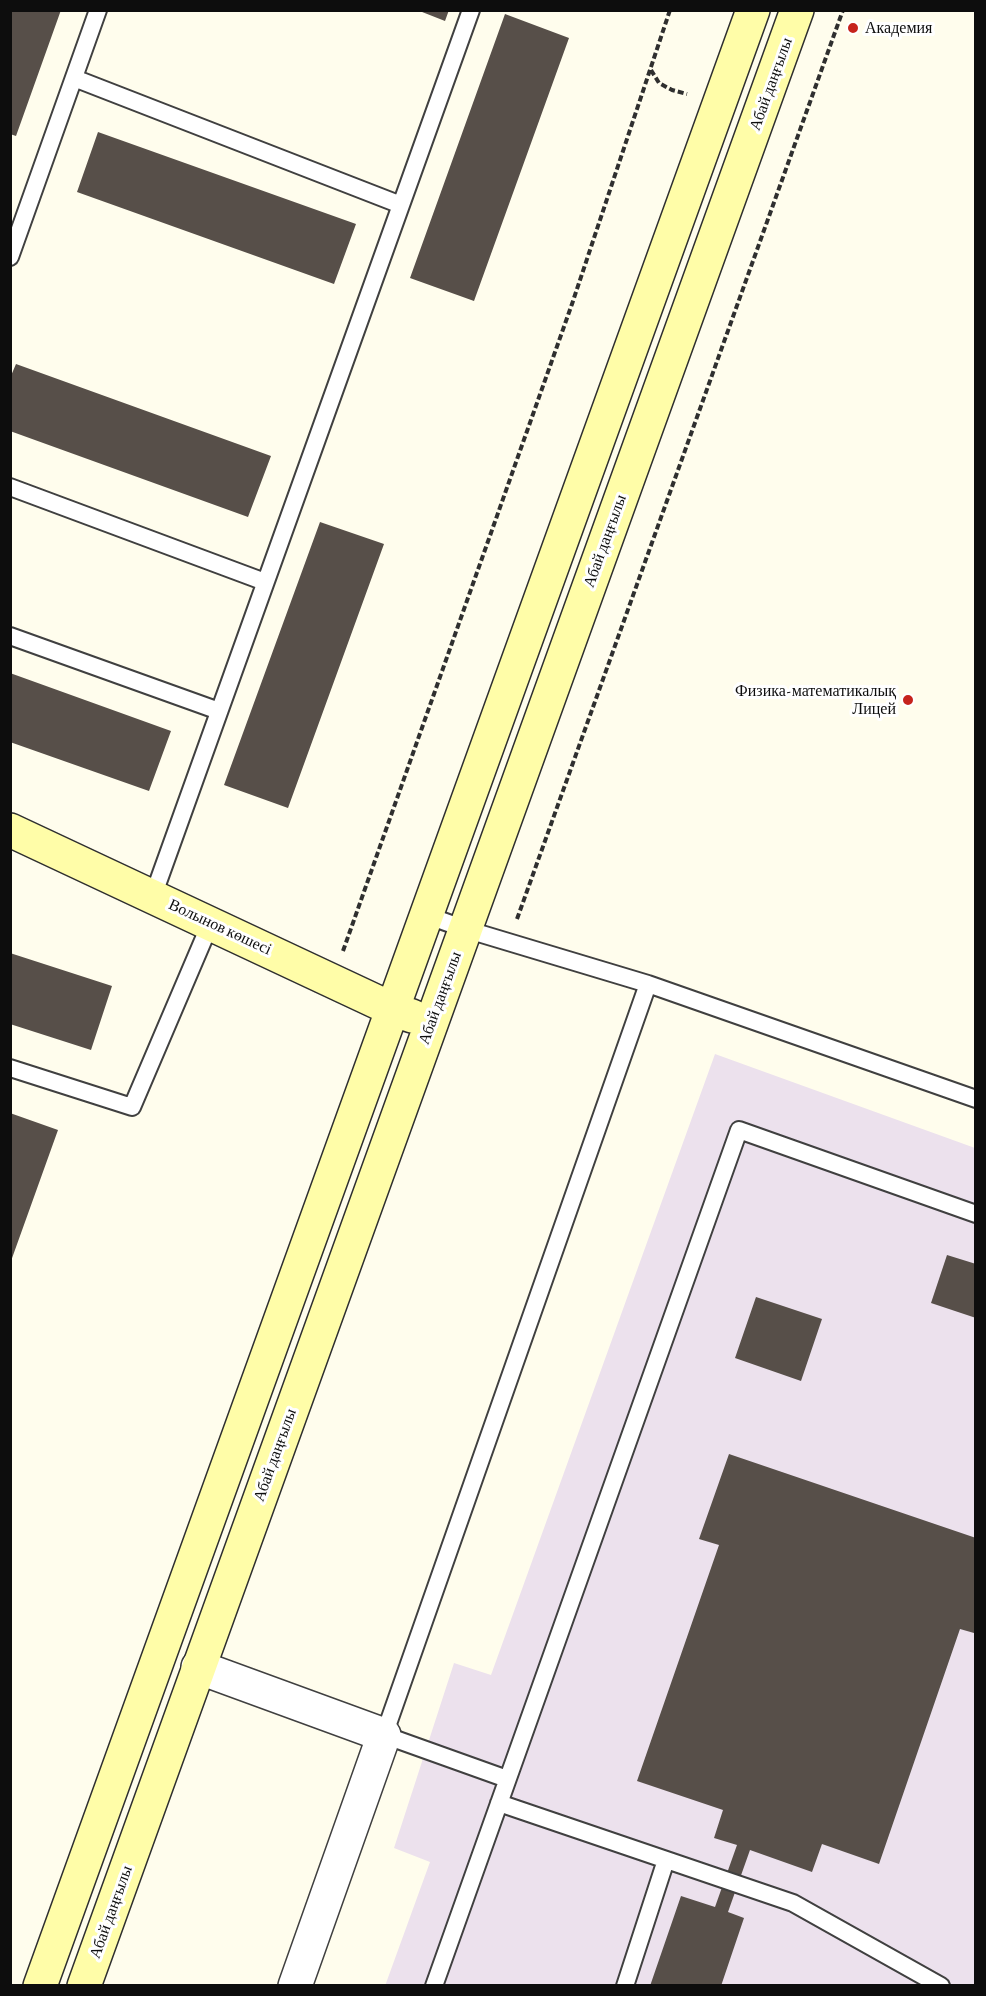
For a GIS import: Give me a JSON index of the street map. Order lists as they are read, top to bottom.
{
  "streets": {
    "main road": ["Абай даңғылы", "Волынов көшесі"]
  },
  "crossings": [
    ["Абай даңғылы", "Волынов көшесі"]
  ],
  "places": ["Академия", "Физика-математикалық Лицей"]
}
